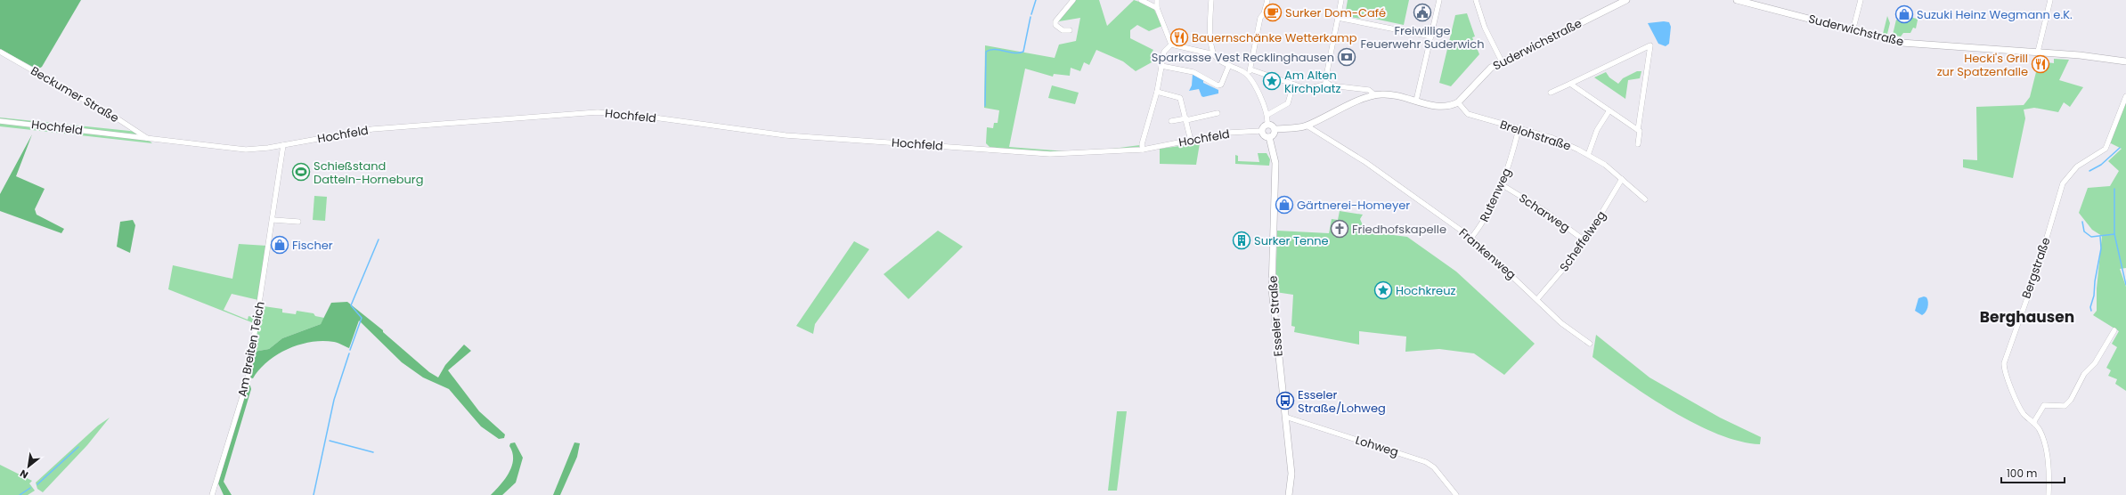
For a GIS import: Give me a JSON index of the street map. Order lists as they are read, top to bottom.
{
  "streets": {
    "main road": ["Suderwichstraße", "Esseler Straße"],
    "street": [
      "Beckumer Straße",
      "Hochfeld",
      "Brelohstraße",
      "Rutenweg",
      "Scharweg",
      "Scheffelweg",
      "Frankenweg",
      "Bergstraße",
      "Am Breiten Teich",
      "Lohweg"
    ]
  },
  "crossings": [
    ["Suderwichstraße", "Brelohstraße"],
    ["Beckumer Straße", "Hochfeld"],
    ["Hochfeld", "Esseler Straße"],
    ["Hochfeld", "Am Breiten Teich"],
    ["Brelohstraße", "Rutenweg"],
    ["Brelohstraße", "Scheffelweg"],
    ["Rutenweg", "Scharweg"],
    ["Rutenweg", "Frankenweg"],
    ["Scharweg", "Scheffelweg"],
    ["Scheffelweg", "Frankenweg"],
    ["Esseler Straße", "Lohweg"]
  ],
  "districts": ["Berghausen"],
  "places": {
    "cafe": ["Surker Dom-Café"],
    "public building": ["Freiwillige Feuerwehr Suderwich"],
    "shop": ["Suzuki Heinz Wegmann e.K.", "Gärtnerei-Homeyer", "Fischer"],
    "restaurant": ["Bauernschänke Wetterkamp", "Hecki's Grill zur Spatzenfalle"],
    "bank": ["Sparkasse Vest Recklinghausen"],
    "place": ["Am Alten Kirchplatz", "Hochkreuz"],
    "sports": ["Schießstand Datteln-Horneburg"],
    "church": ["Friedhofskapelle"],
    "building": ["Surker Tenne"],
    "bus stop": ["Esseler Straße/Lohweg"]
  },
  "scale_bar": "100 m",
  "north": "bottom left"
}
